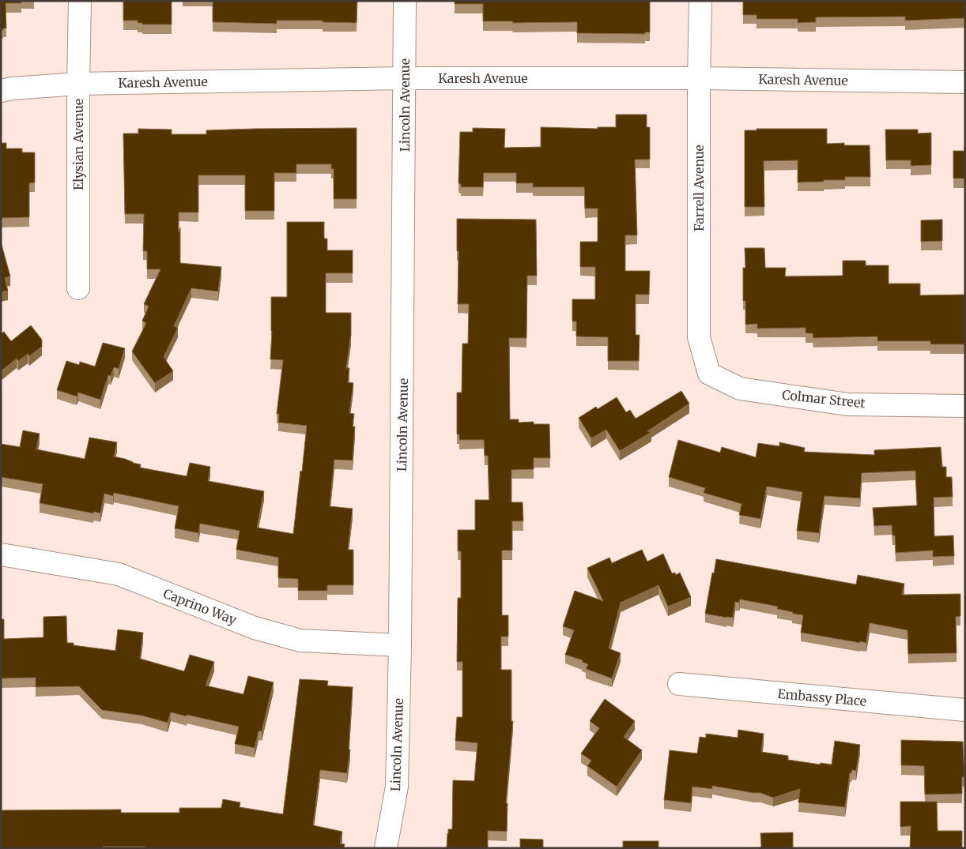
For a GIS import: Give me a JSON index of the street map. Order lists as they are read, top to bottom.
{
  "streets": {
    "street": [
      "Karesh Avenue",
      "Lincoln Avenue",
      "Elysian Avenue",
      "Farrell Avenue",
      "Colmar Street",
      "Caprino Way",
      "Embassy Place"
    ]
  },
  "crossings": [
    ["Karesh Avenue", "Lincoln Avenue"],
    ["Karesh Avenue", "Elysian Avenue"],
    ["Karesh Avenue", "Farrell Avenue"],
    ["Lincoln Avenue", "Caprino Way"],
    ["Farrell Avenue", "Colmar Street"]
  ]
}
